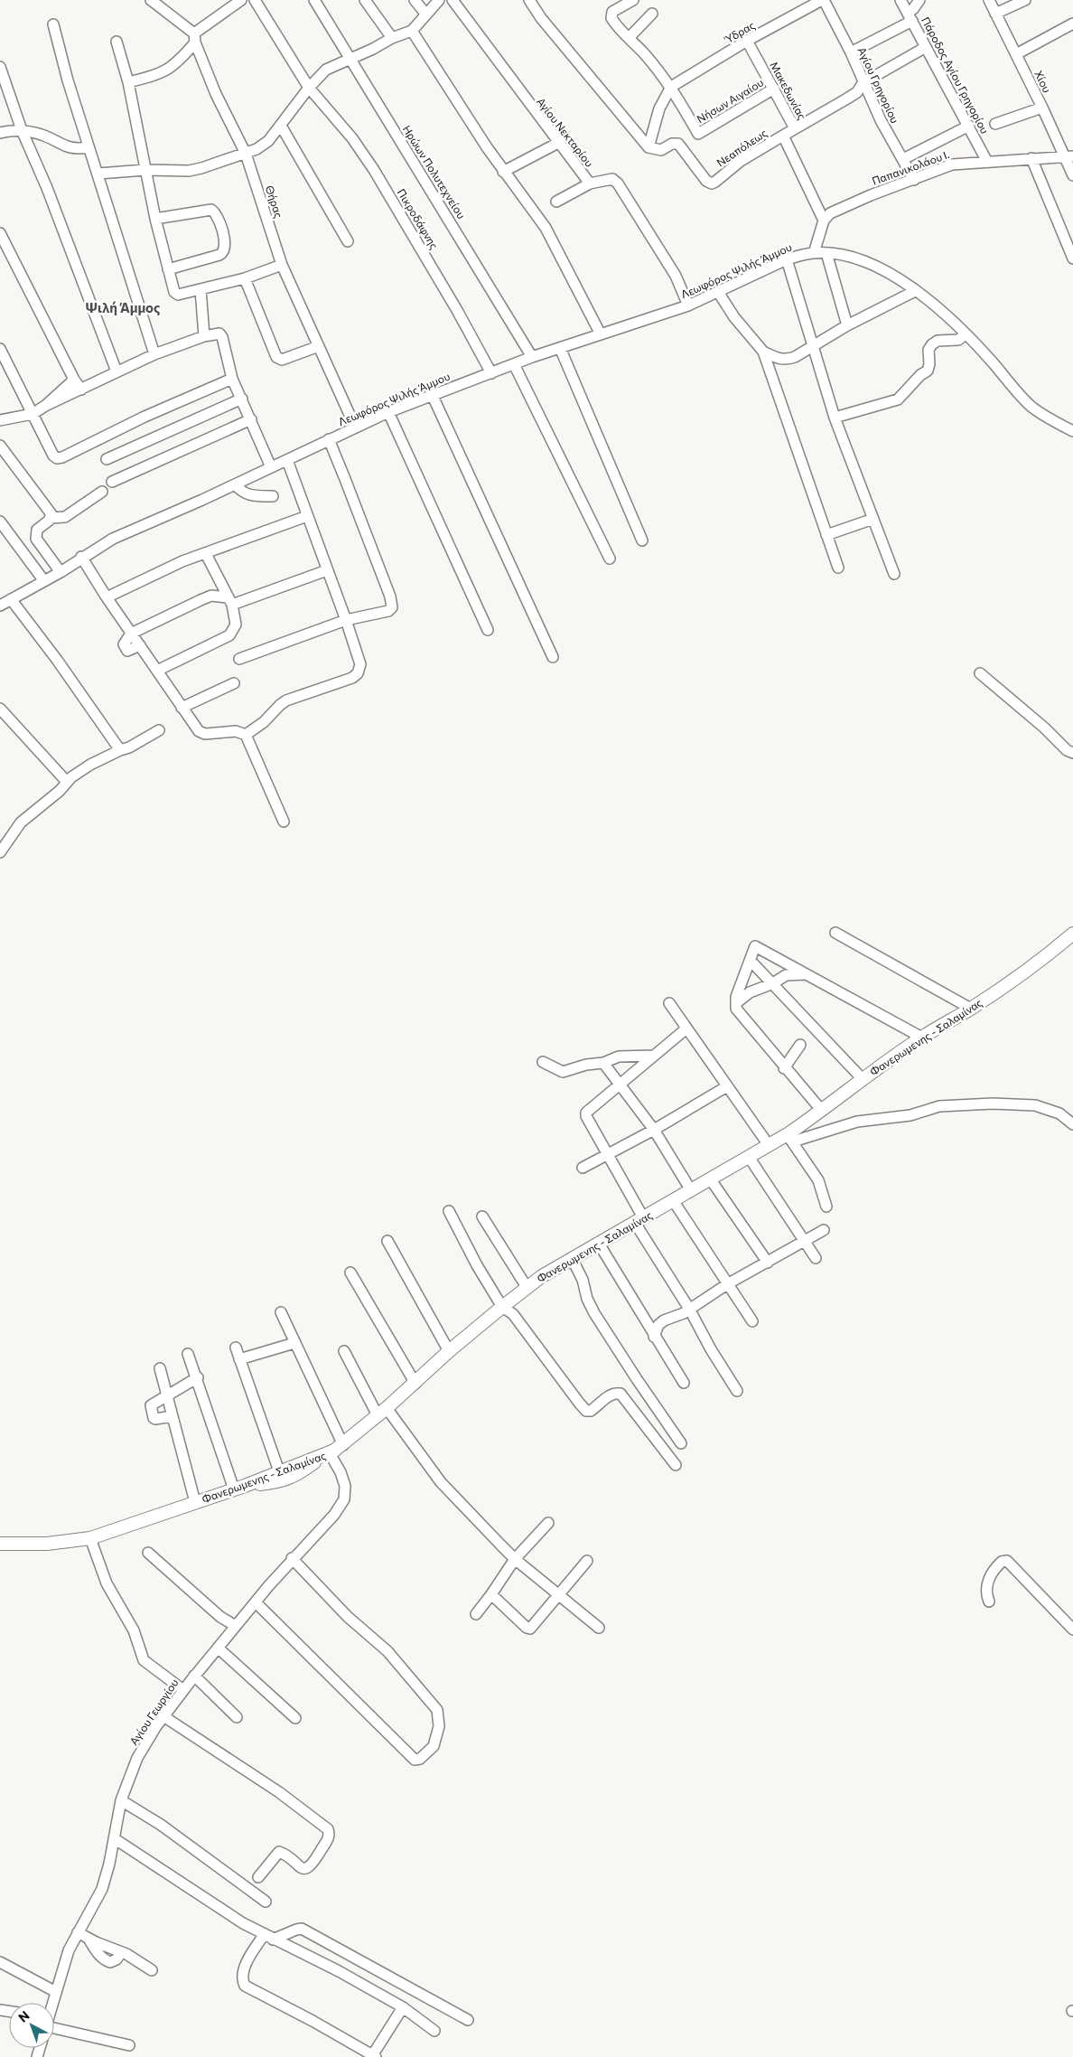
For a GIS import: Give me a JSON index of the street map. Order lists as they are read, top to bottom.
{
  "streets": {
    "main road": ["Φανερωμενης - Σαλαμίνας"],
    "street": [
      "Ύδρας",
      "Πάροδος Αγίου Γρηγορίου",
      "Χίου",
      "Αγίου Γρηγορίου",
      "Μακεδωνίας",
      "Νήσων Αιγαίου",
      "Αγίου Νεκταρίου",
      "Νεαπόλεως",
      "Παπανικολάου Ι.",
      "Ηρώων Πολυτεχνείου",
      "Θήρας",
      "Πικροδάφνης",
      "Λεωφόρος Ψιλής Άμμου",
      "Αγίου Γεωργίου"
    ]
  },
  "crossings": [
    ["Ύδρας", "Αγίου Γρηγορίου"],
    ["Ύδρας", "Μακεδωνίας"],
    ["Ύδρας", "Νήσων Αιγαίου"],
    ["Πάροδος Αγίου Γρηγορίου", "Παπανικολάου Ι."],
    ["Χίου", "Παπανικολάου Ι."],
    ["Αγίου Γρηγορίου", "Παπανικολάου Ι."],
    ["Μακεδωνίας", "Νήσων Αιγαίου"],
    ["Μακεδωνίας", "Νεαπόλεως"],
    ["Αγίου Νεκταρίου", "Λεωφόρος Ψιλής Άμμου"],
    ["Ηρώων Πολυτεχνείου", "Λεωφόρος Ψιλής Άμμου"],
    ["Θήρας", "Λεωφόρος Ψιλής Άμμου"],
    ["Πικροδάφνης", "Λεωφόρος Ψιλής Άμμου"],
    ["Φανερωμενης - Σαλαμίνας", "Αγίου Γεωργίου"]
  ],
  "districts": ["Ψιλή Άμμος"],
  "north": "top left"
}
